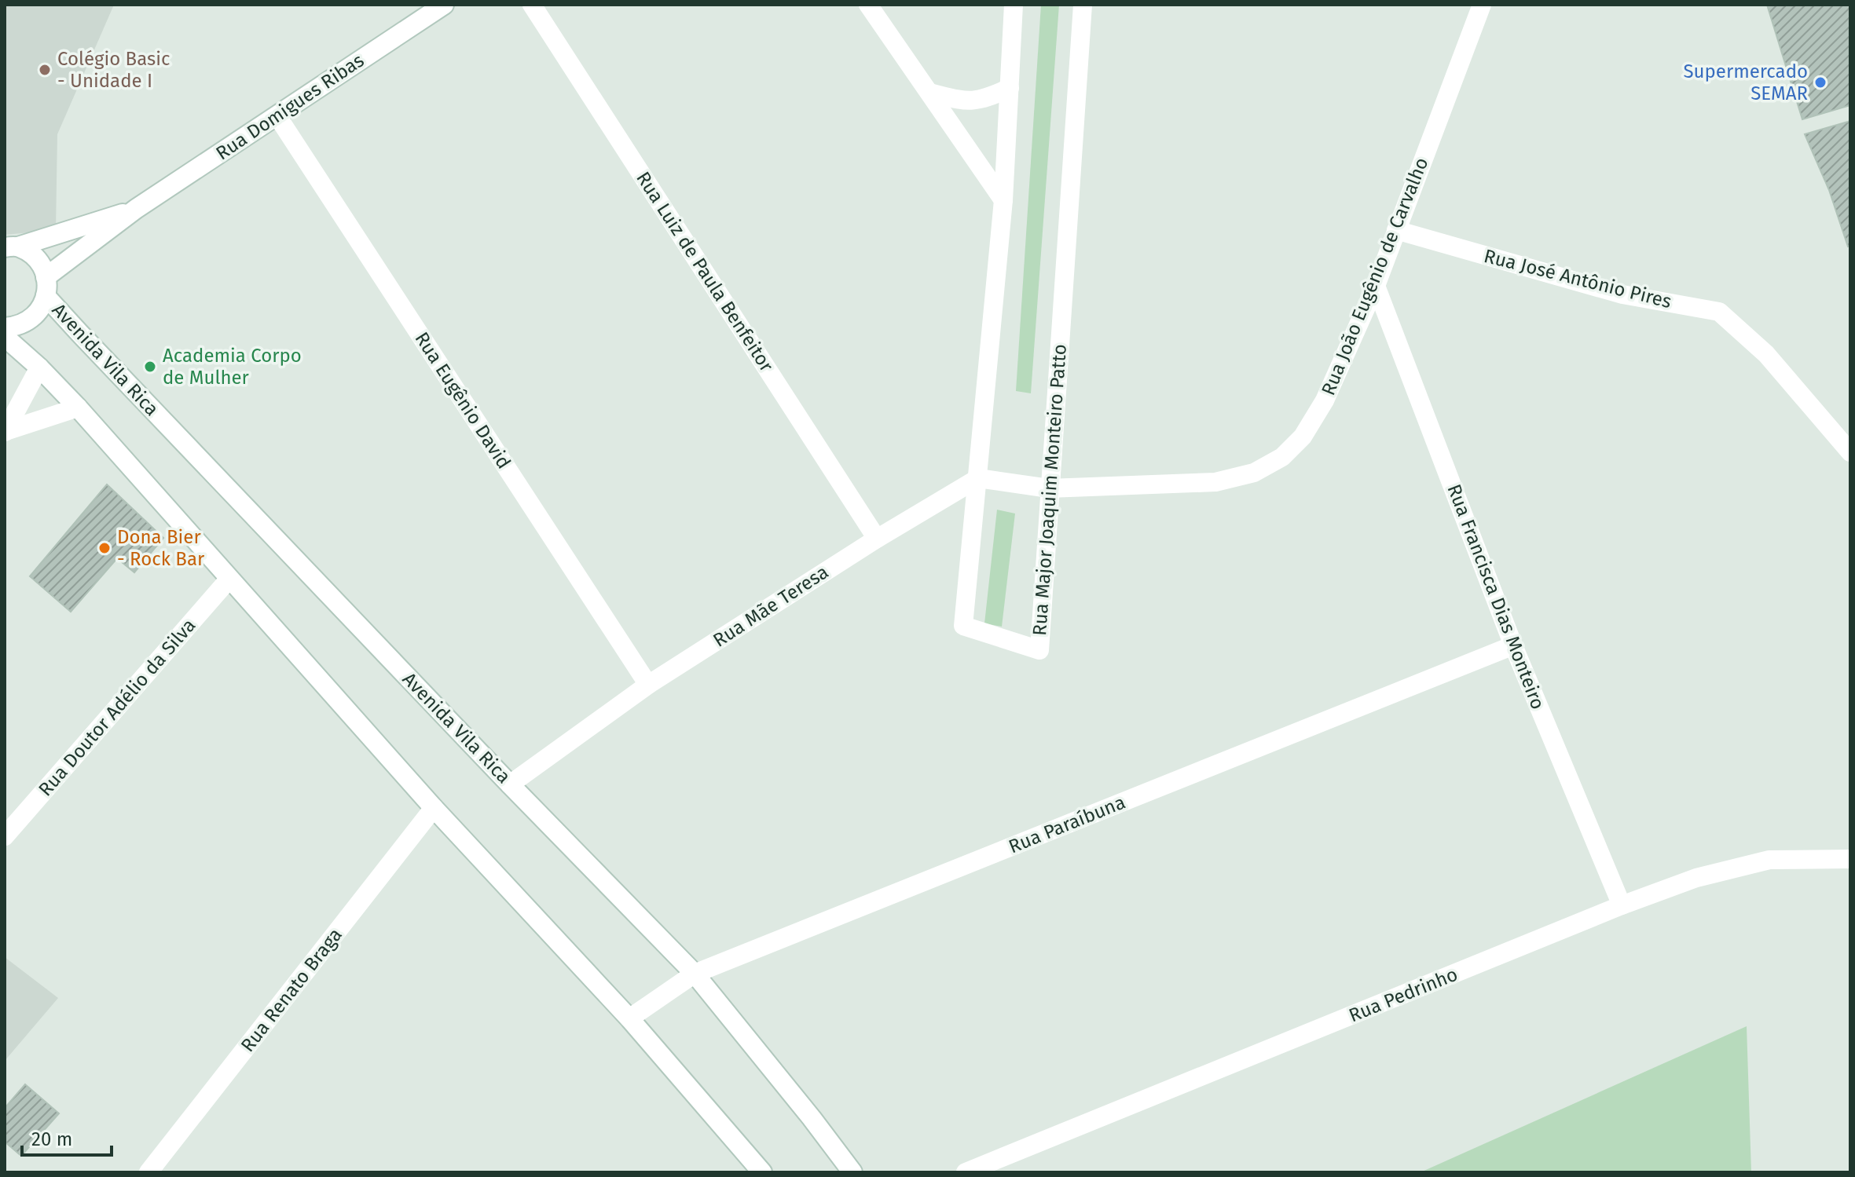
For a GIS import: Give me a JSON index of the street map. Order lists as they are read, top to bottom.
{
  "streets": {
    "street": [
      "Rua Domigues Ribas",
      "Rua Luiz de Paula Benfeitor",
      "Rua João Eugênio de Carvalho",
      "Rua José Antônio Pires",
      "Avenida Vila Rica",
      "Rua Eugênio David",
      "Rua Major Joaquim Monteiro Patto",
      "Rua Francisca Dias Monteiro",
      "Rua Mãe Teresa",
      "Rua Doutor Adélio da Silva",
      "Rua Paraíbuna",
      "Rua Renato Braga",
      "Rua Pedrinho"
    ]
  },
  "crossings": [
    ["Rua Domigues Ribas", "Avenida Vila Rica"],
    ["Rua Domigues Ribas", "Rua Eugênio David"],
    ["Rua Luiz de Paula Benfeitor", "Rua Mãe Teresa"],
    ["Rua João Eugênio de Carvalho", "Rua José Antônio Pires"],
    ["Rua João Eugênio de Carvalho", "Rua Major Joaquim Monteiro Patto"],
    ["Rua João Eugênio de Carvalho", "Rua Francisca Dias Monteiro"],
    ["Avenida Vila Rica", "Rua Mãe Teresa"],
    ["Avenida Vila Rica", "Rua Paraíbuna"],
    ["Rua Eugênio David", "Rua Mãe Teresa"],
    ["Rua Major Joaquim Monteiro Patto", "Rua Mãe Teresa"],
    ["Rua Francisca Dias Monteiro", "Rua Paraíbuna"],
    ["Rua Francisca Dias Monteiro", "Rua Pedrinho"]
  ],
  "places": [
    "Colégio Basic - Unidade I",
    "Supermercado SEMAR",
    "Academia Corpo de Mulher",
    "Dona Bier - Rock Bar"
  ],
  "scale_bar": "20 m"
}
